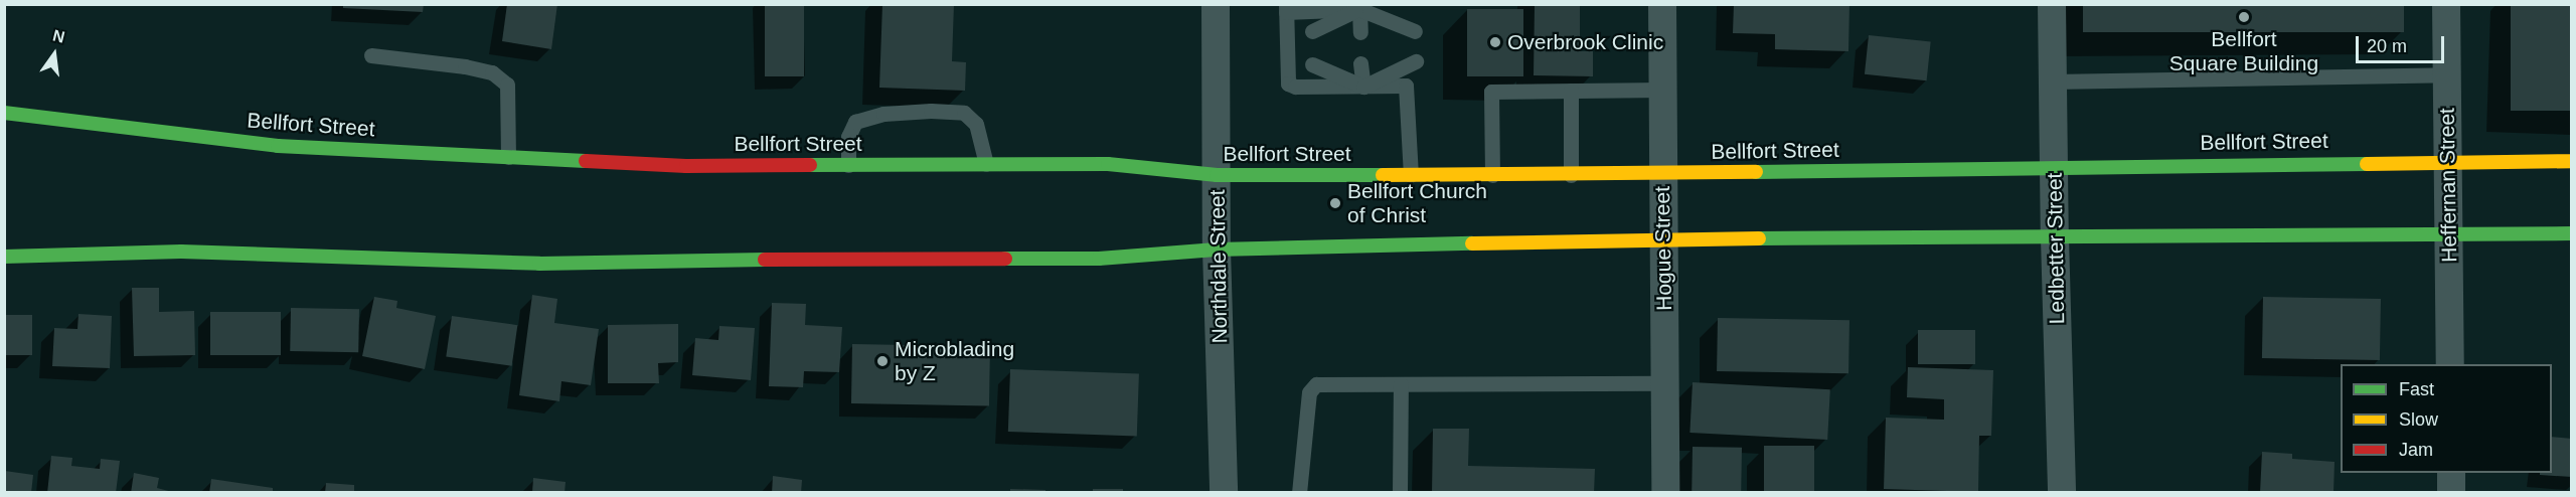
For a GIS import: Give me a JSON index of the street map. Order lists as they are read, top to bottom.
{
  "streets": {
    "main road": ["Bellfort Street"],
    "street": [
      "Heffernan Street",
      "Hogue Street",
      "Ledbetter Street",
      "Northdale Street"
    ]
  },
  "crossings": [
    ["Bellfort Street", "Heffernan Street"],
    ["Bellfort Street", "Hogue Street"],
    ["Bellfort Street", "Ledbetter Street"],
    ["Bellfort Street", "Northdale Street"]
  ],
  "places": [
    "Bellfort Square Building",
    "Overbrook Clinic",
    "Bellfort Church of Christ",
    "Microblading by Z"
  ],
  "legend": ["Fast", "Slow", "Jam"],
  "scale_bar": "20 m",
  "north": "top"
}
